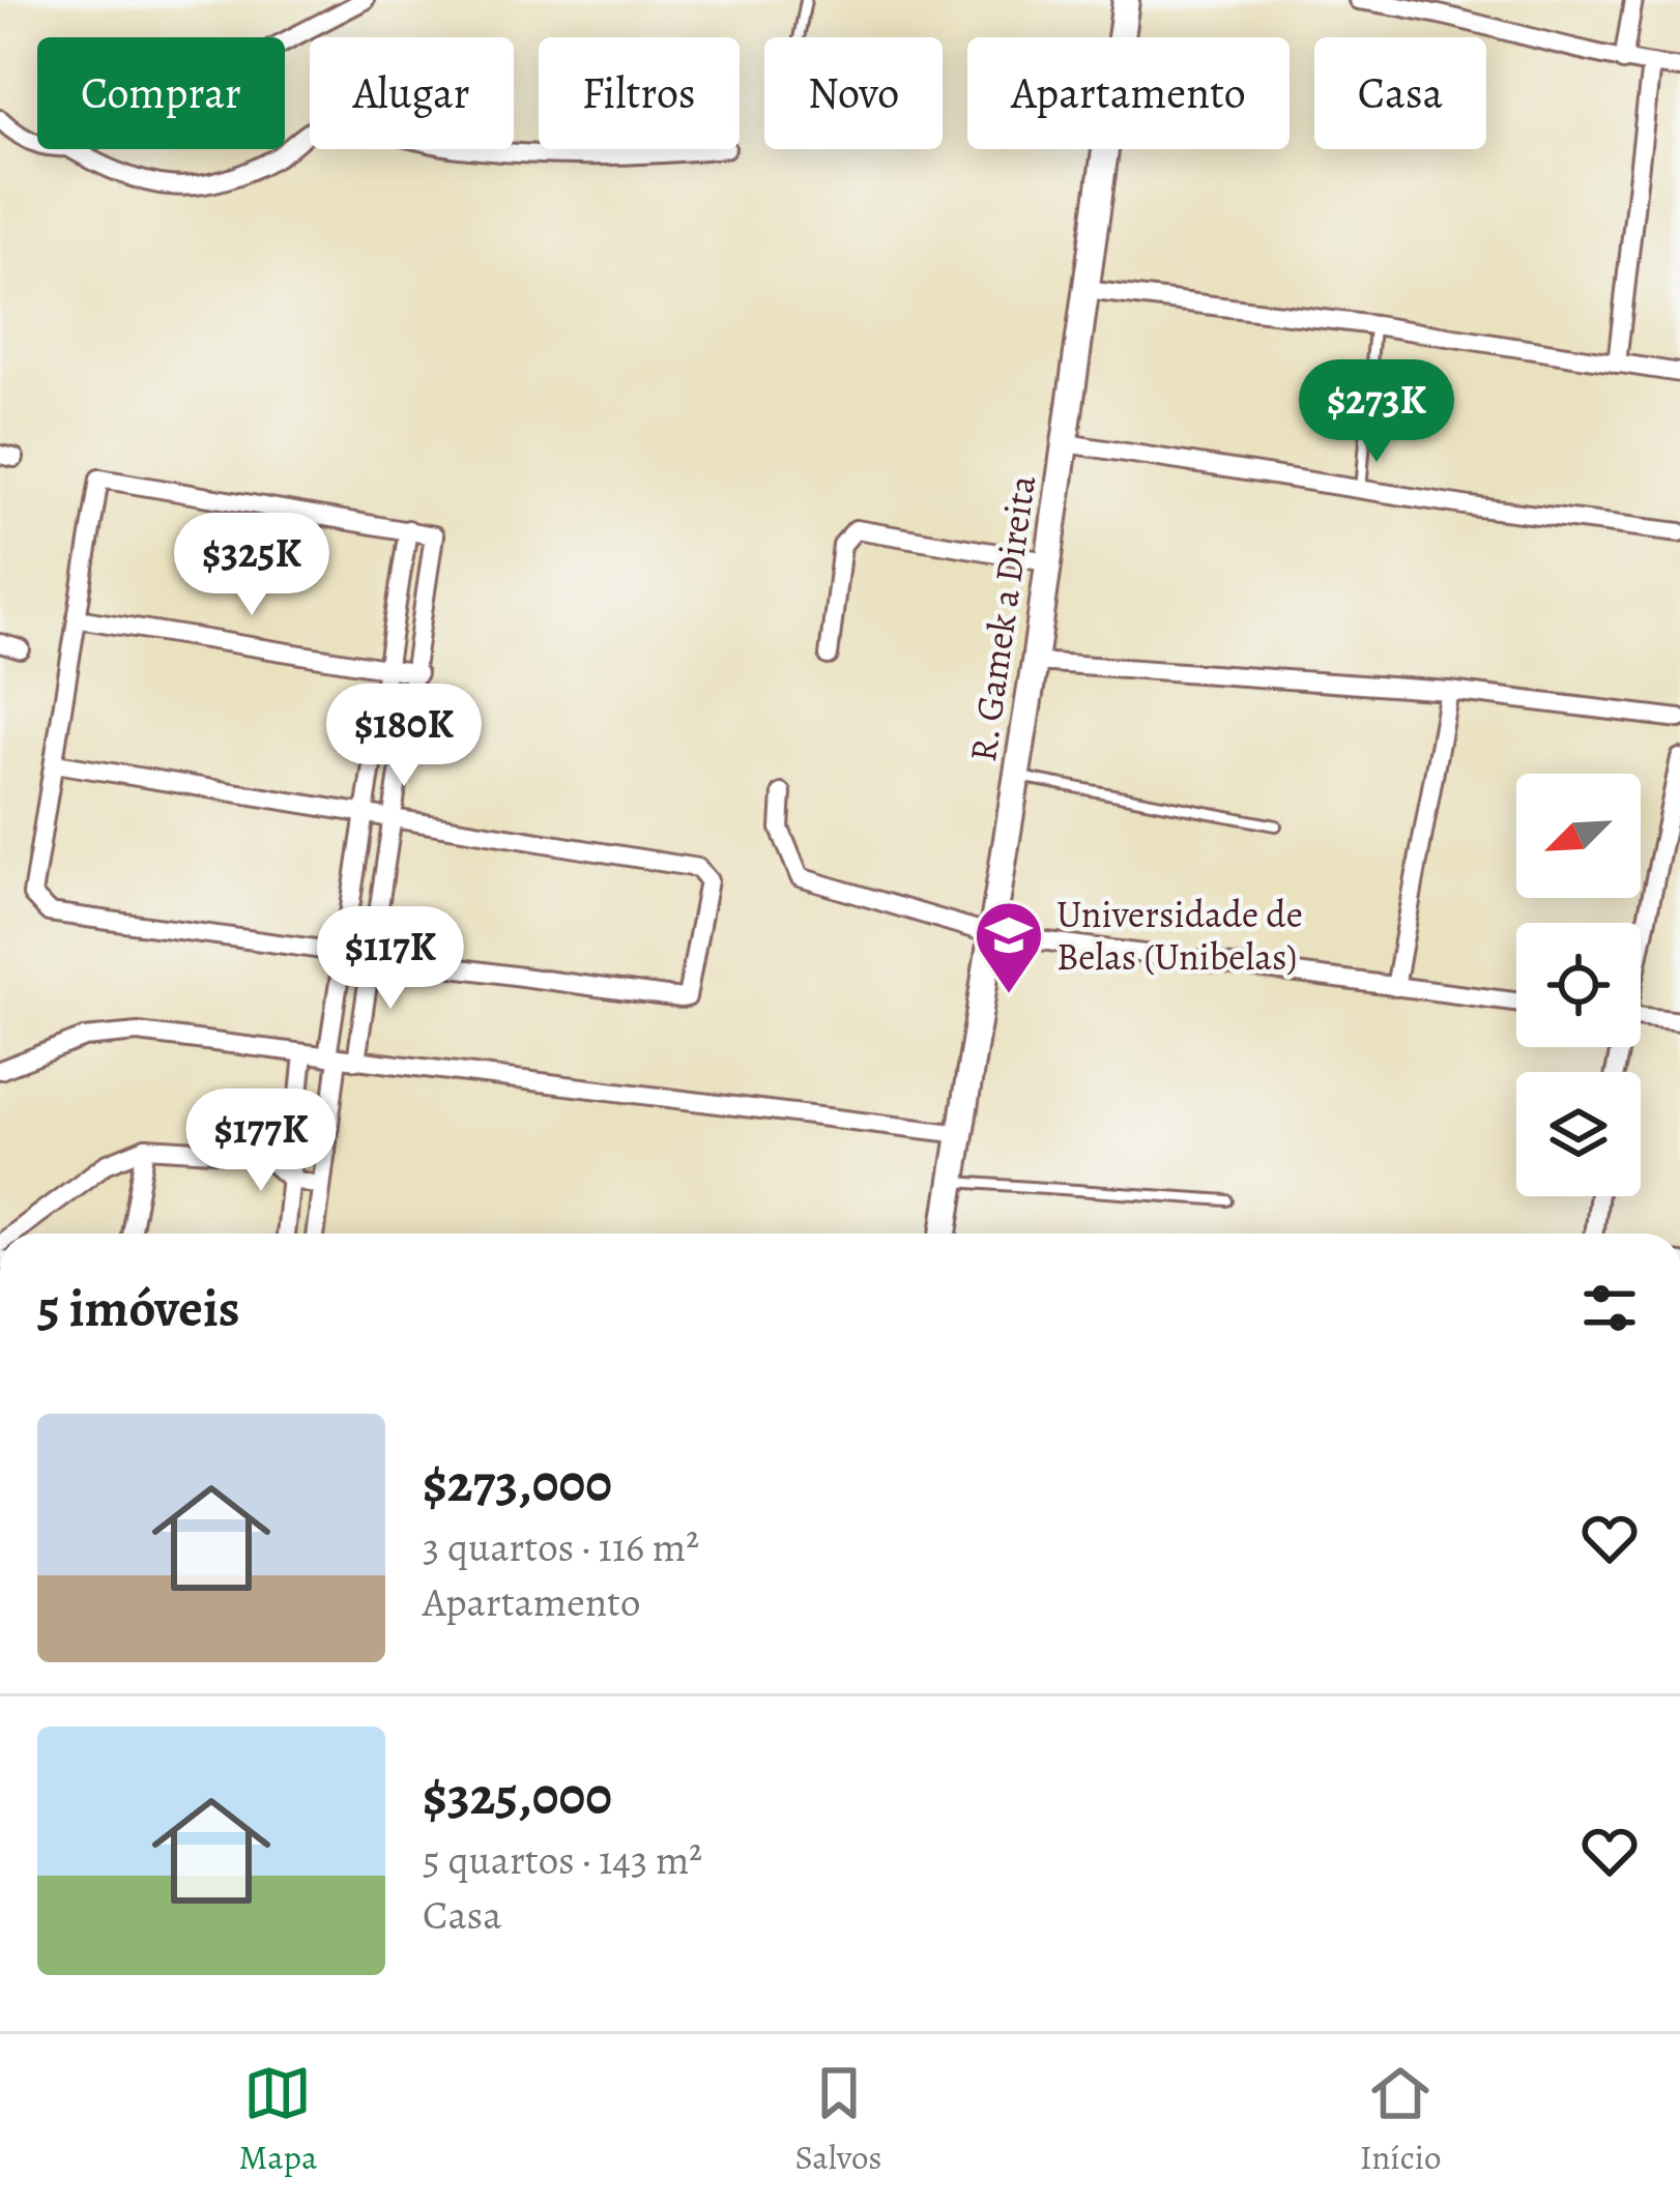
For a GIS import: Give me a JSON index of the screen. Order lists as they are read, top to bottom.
{
  "streets": {
    "main road": ["R. Gamek a Direita"]
  },
  "places": {
    "school or university": ["Universidade de Belas (Unibelas)"]
  },
  "north": "bottom left",
  "page": {
    "chip": [
      "Comprar",
      "Alugar",
      "Filtros",
      "Novo",
      "Apartamento",
      "Casa"
    ],
    "price": [
      "$273K",
      "$325K",
      "$180K",
      "$117K",
      "$177K"
    ],
    "heading": "5 imóveis",
    "list": [
      {
        "name": "$273,000",
        "note": "3 quartos · 116 m² · Apartamento"
      },
      {
        "name": "$325,000",
        "note": "5 quartos · 143 m² · Casa"
      }
    ],
    "tabs": ["Mapa", "Salvos", "Início"]
  }
}
